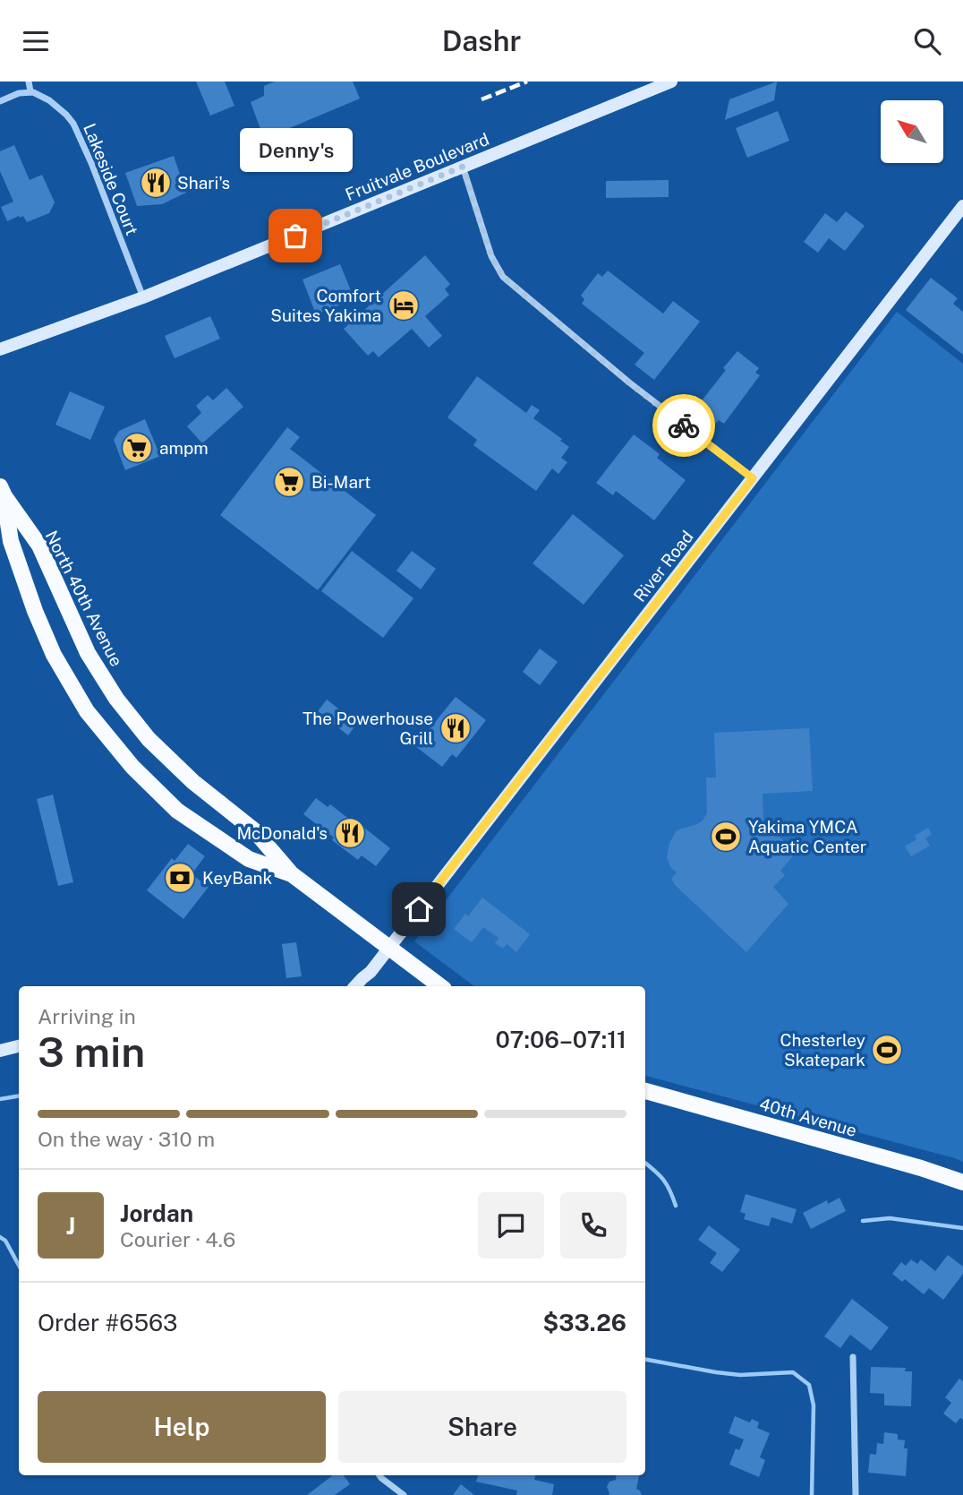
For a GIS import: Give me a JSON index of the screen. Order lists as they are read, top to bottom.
{
  "streets": {
    "main road": ["North 40th Avenue", "40th Avenue"],
    "street": ["Fruitvale Boulevard", "Lakeside Court", "River Road"]
  },
  "crossings": [
    ["Fruitvale Boulevard", "Lakeside Court"],
    ["River Road", "North 40th Avenue"]
  ],
  "places": {
    "restaurant": ["Shari's", "The Powerhouse Grill", "McDonald's"],
    "other": ["Denny's"],
    "hotel": ["Comfort Suites Yakima"],
    "supermarket": ["ampm", "Bi-Mart"],
    "sports": ["Yakima YMCA Aquatic Center", "Chesterley Skatepark"],
    "bank": ["KeyBank"]
  },
  "north": "top left",
  "page": {
    "header": "Dashr",
    "bubble": "Denny's",
    "heading": ["3 min", "Arriving in", "07:06–07:11"],
    "panel": [
      "Jordan",
      "Courier · 4.6",
      "Order #6563",
      "$33.26"
    ],
    "bar": "On the way · 310 m",
    "round": "J",
    "buttons": ["Help", "Share"]
  }
}
